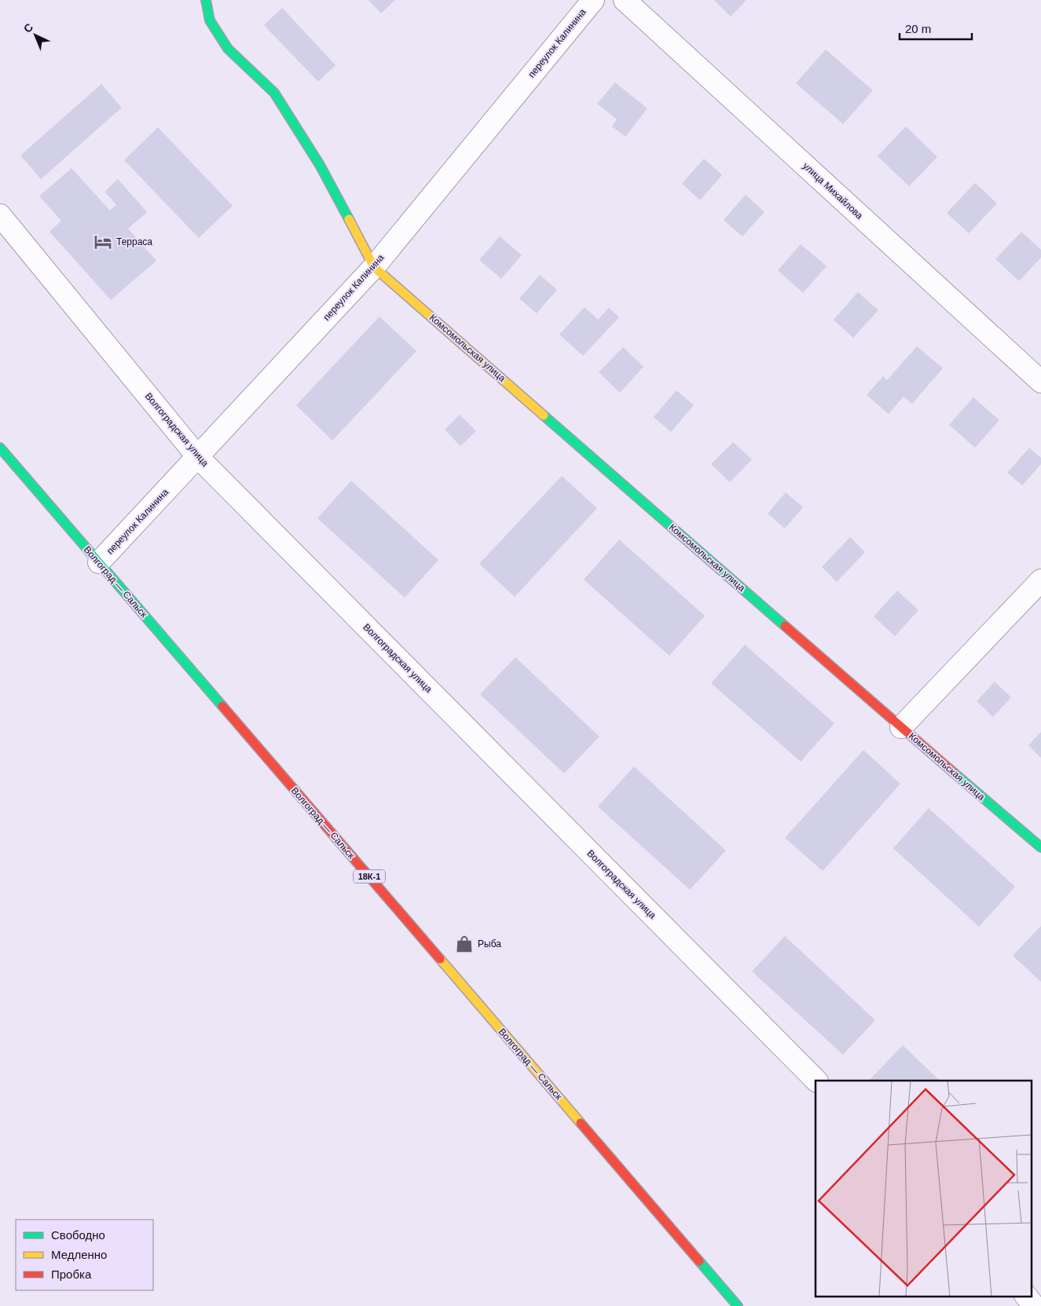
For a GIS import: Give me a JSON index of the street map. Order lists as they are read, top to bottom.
{
  "streets": {
    "street": [
      "переулок Калинина",
      "улица Михайлова",
      "Комсомольская улица",
      "Волгоградская улица",
      "Волгоград — Сальск",
      "18К-1"
    ]
  },
  "crossings": [
    ["переулок Калинина", "Комсомольская улица"],
    ["переулок Калинина", "Волгоградская улица"],
    ["переулок Калинина", "Волгоград — Сальск"]
  ],
  "places": {
    "hotel": ["Терраса"],
    "shop": ["Рыба"]
  },
  "legend": ["Свободно", "Медленно", "Пробка"],
  "scale_bar": "20 m",
  "north": "top left"
}
